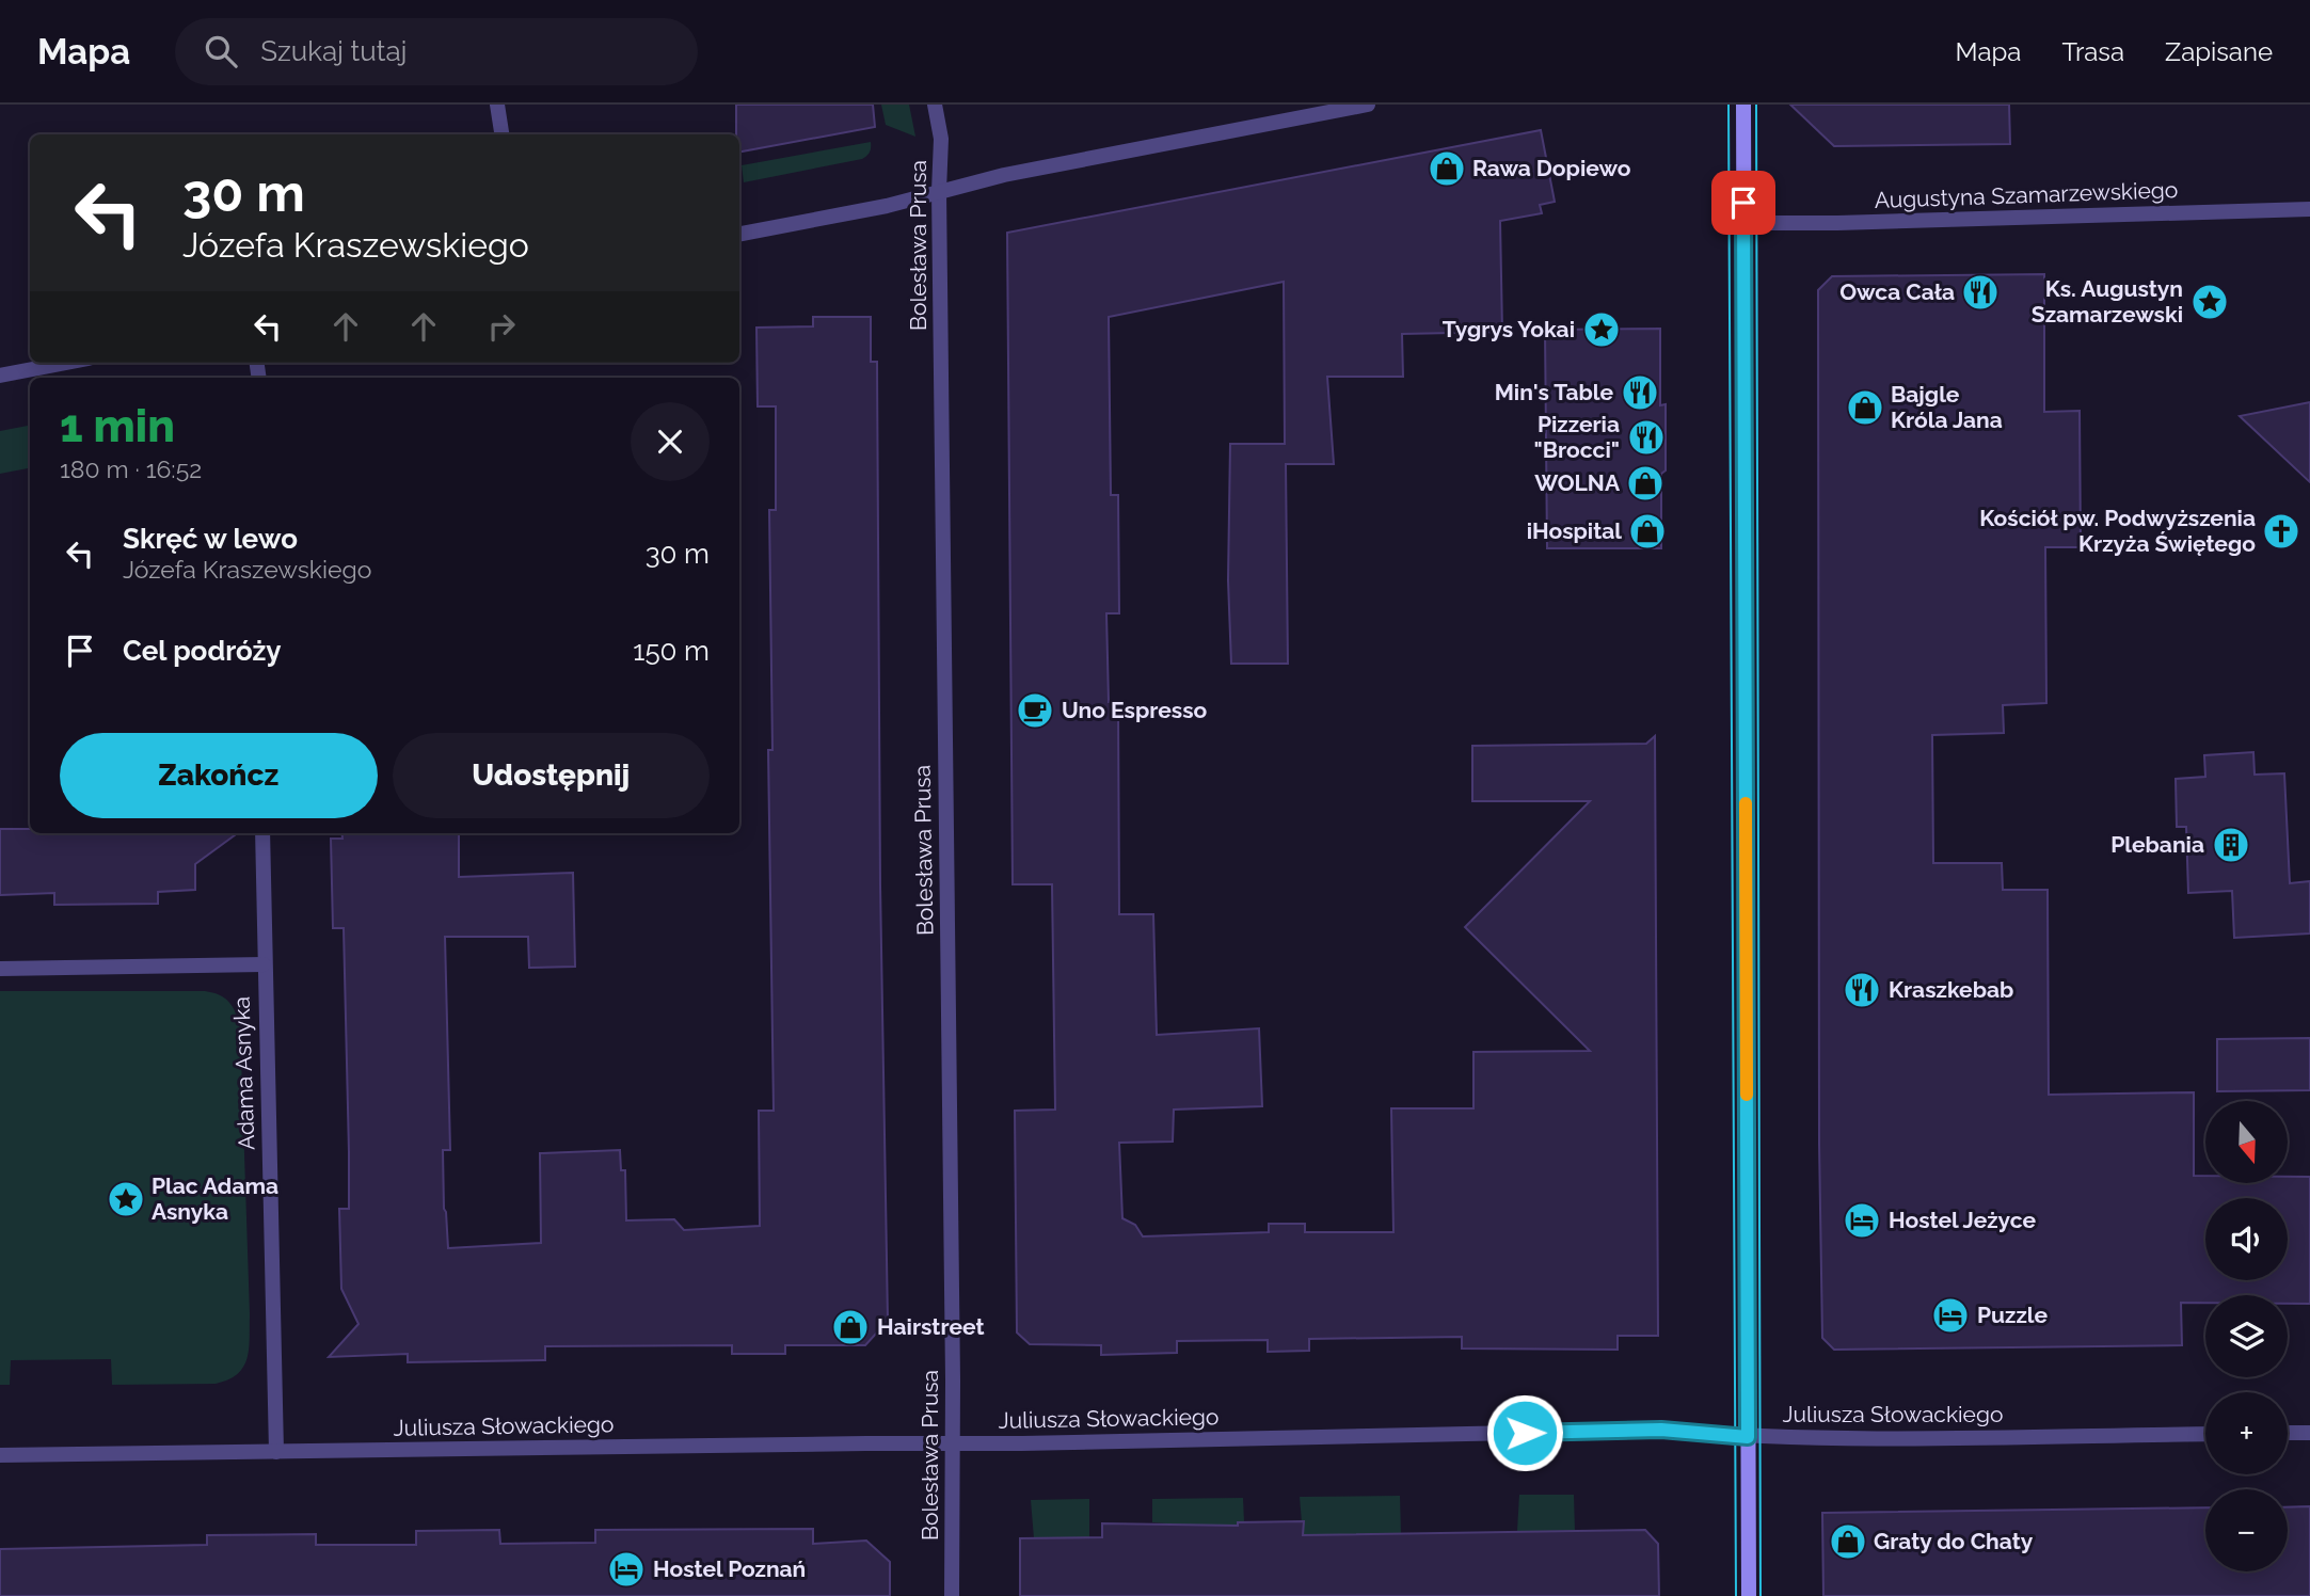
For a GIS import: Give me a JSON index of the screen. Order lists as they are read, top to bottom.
{
  "streets": {
    "street": [
      "Augustyna Szamarzewskiego",
      "Bolesława Prusa",
      "Adama Asnyka",
      "Juliusza Słowackiego"
    ]
  },
  "crossings": [
    ["Bolesława Prusa", "Juliusza Słowackiego"],
    ["Adama Asnyka", "Juliusza Słowackiego"]
  ],
  "places": {
    "shop": [
      "Rawa Dopiewo",
      "Bajgle Króla Jana",
      "WOLNA",
      "iHospital",
      "Hairstreet",
      "Graty do Chaty"
    ],
    "restaurant": [
      "Owca Cała",
      "Min's Table",
      "Pizzeria \"Brocci\"",
      "Kraszkebab"
    ],
    "place": ["Ks. Augustyn Szamarzewski", "Tygrys Yokai", "Plac Adama Asnyka"],
    "church": ["Kościół pw. Podwyższenia Krzyża Świętego"],
    "cafe": ["Uno Espresso"],
    "building": ["Plebania"],
    "hotel": ["Hostel Jeżyce", "Puzzle", "Hostel Poznań"]
  },
  "north": "bottom",
  "page": {
    "header": "Mapa",
    "search": "Szukaj tutaj",
    "nav": ["Mapa", "Trasa", "Zapisane"],
    "turn": ["30 m", "Józefa Kraszewskiego"],
    "heading": ["1 min", "180 m · 16:52"],
    "list": [
      {
        "name": "Skręć w lewo",
        "note": "Józefa Kraszewskiego",
        "value": "30 m"
      },
      {
        "name": "Cel podróży",
        "value": "150 m"
      }
    ],
    "buttons": ["Zakończ", "Udostępnij"],
    "map_buttons": ["+", "−"]
  }
}
